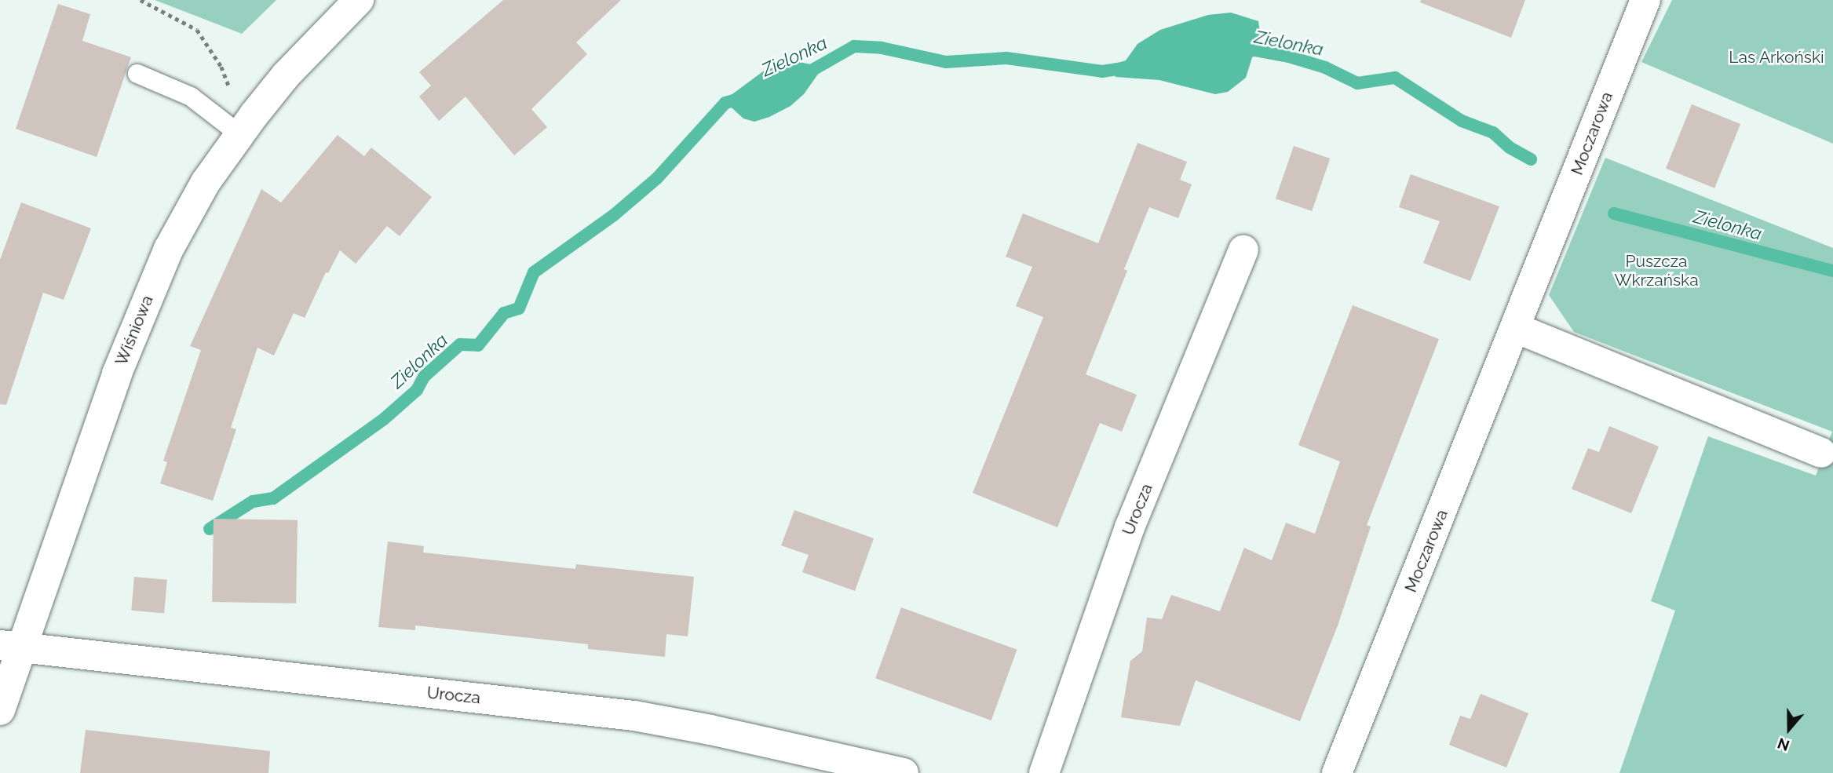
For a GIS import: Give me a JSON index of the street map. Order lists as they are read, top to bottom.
{
  "streets": {
    "street": ["Moczarowa", "Wiśniowa", "Urocza"]
  },
  "crossings": [
    ["Wiśniowa", "Urocza"]
  ],
  "water": ["Zielonka"],
  "parks": ["Las Arkoński", "Puszcza Wkrzańska"],
  "north": "bottom"
}
